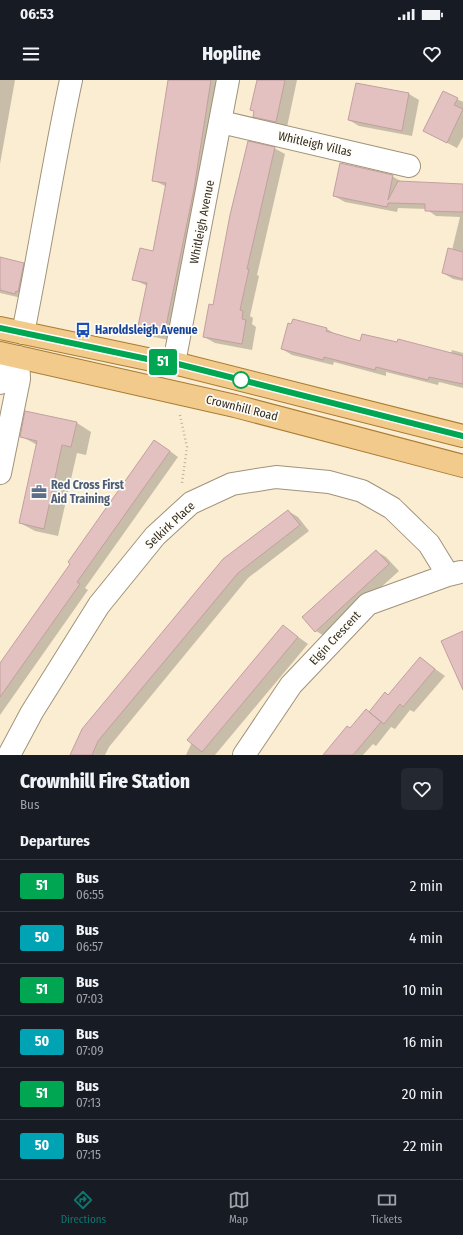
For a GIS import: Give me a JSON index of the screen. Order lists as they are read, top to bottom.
{
  "streets": {
    "main road": ["Crownhill Road"],
    "street": [
      "Whitleigh Villas",
      "Whitleigh Avenue",
      "Selkirk Place",
      "Elgin Crescent"
    ]
  },
  "crossings": [
    ["Whitleigh Villas", "Whitleigh Avenue"],
    ["Selkirk Place", "Elgin Crescent"]
  ],
  "places": {
    "bus stop": ["Haroldsleigh Avenue"],
    "office": ["Red Cross First Aid Training"]
  },
  "lines": ["bus line 51"],
  "page": {
    "status": "06:53",
    "header": "Hopline",
    "on_map": "51",
    "heading": [
      ["Crownhill Fire Station", "Bus"],
      "Departures"
    ],
    "list": [
      {
        "mark": "51",
        "name": "Bus",
        "note": "06:55",
        "value": "2 min"
      },
      {
        "mark": "50",
        "name": "Bus",
        "note": "06:57",
        "value": "4 min"
      },
      {
        "mark": "51",
        "name": "Bus",
        "note": "07:03",
        "value": "10 min"
      },
      {
        "mark": "50",
        "name": "Bus",
        "note": "07:09",
        "value": "16 min"
      },
      {
        "mark": "51",
        "name": "Bus",
        "note": "07:13",
        "value": "20 min"
      },
      {
        "mark": "50",
        "name": "Bus",
        "note": "07:15",
        "value": "22 min"
      }
    ],
    "tabs": ["Directions", "Map", "Tickets"]
  }
}
